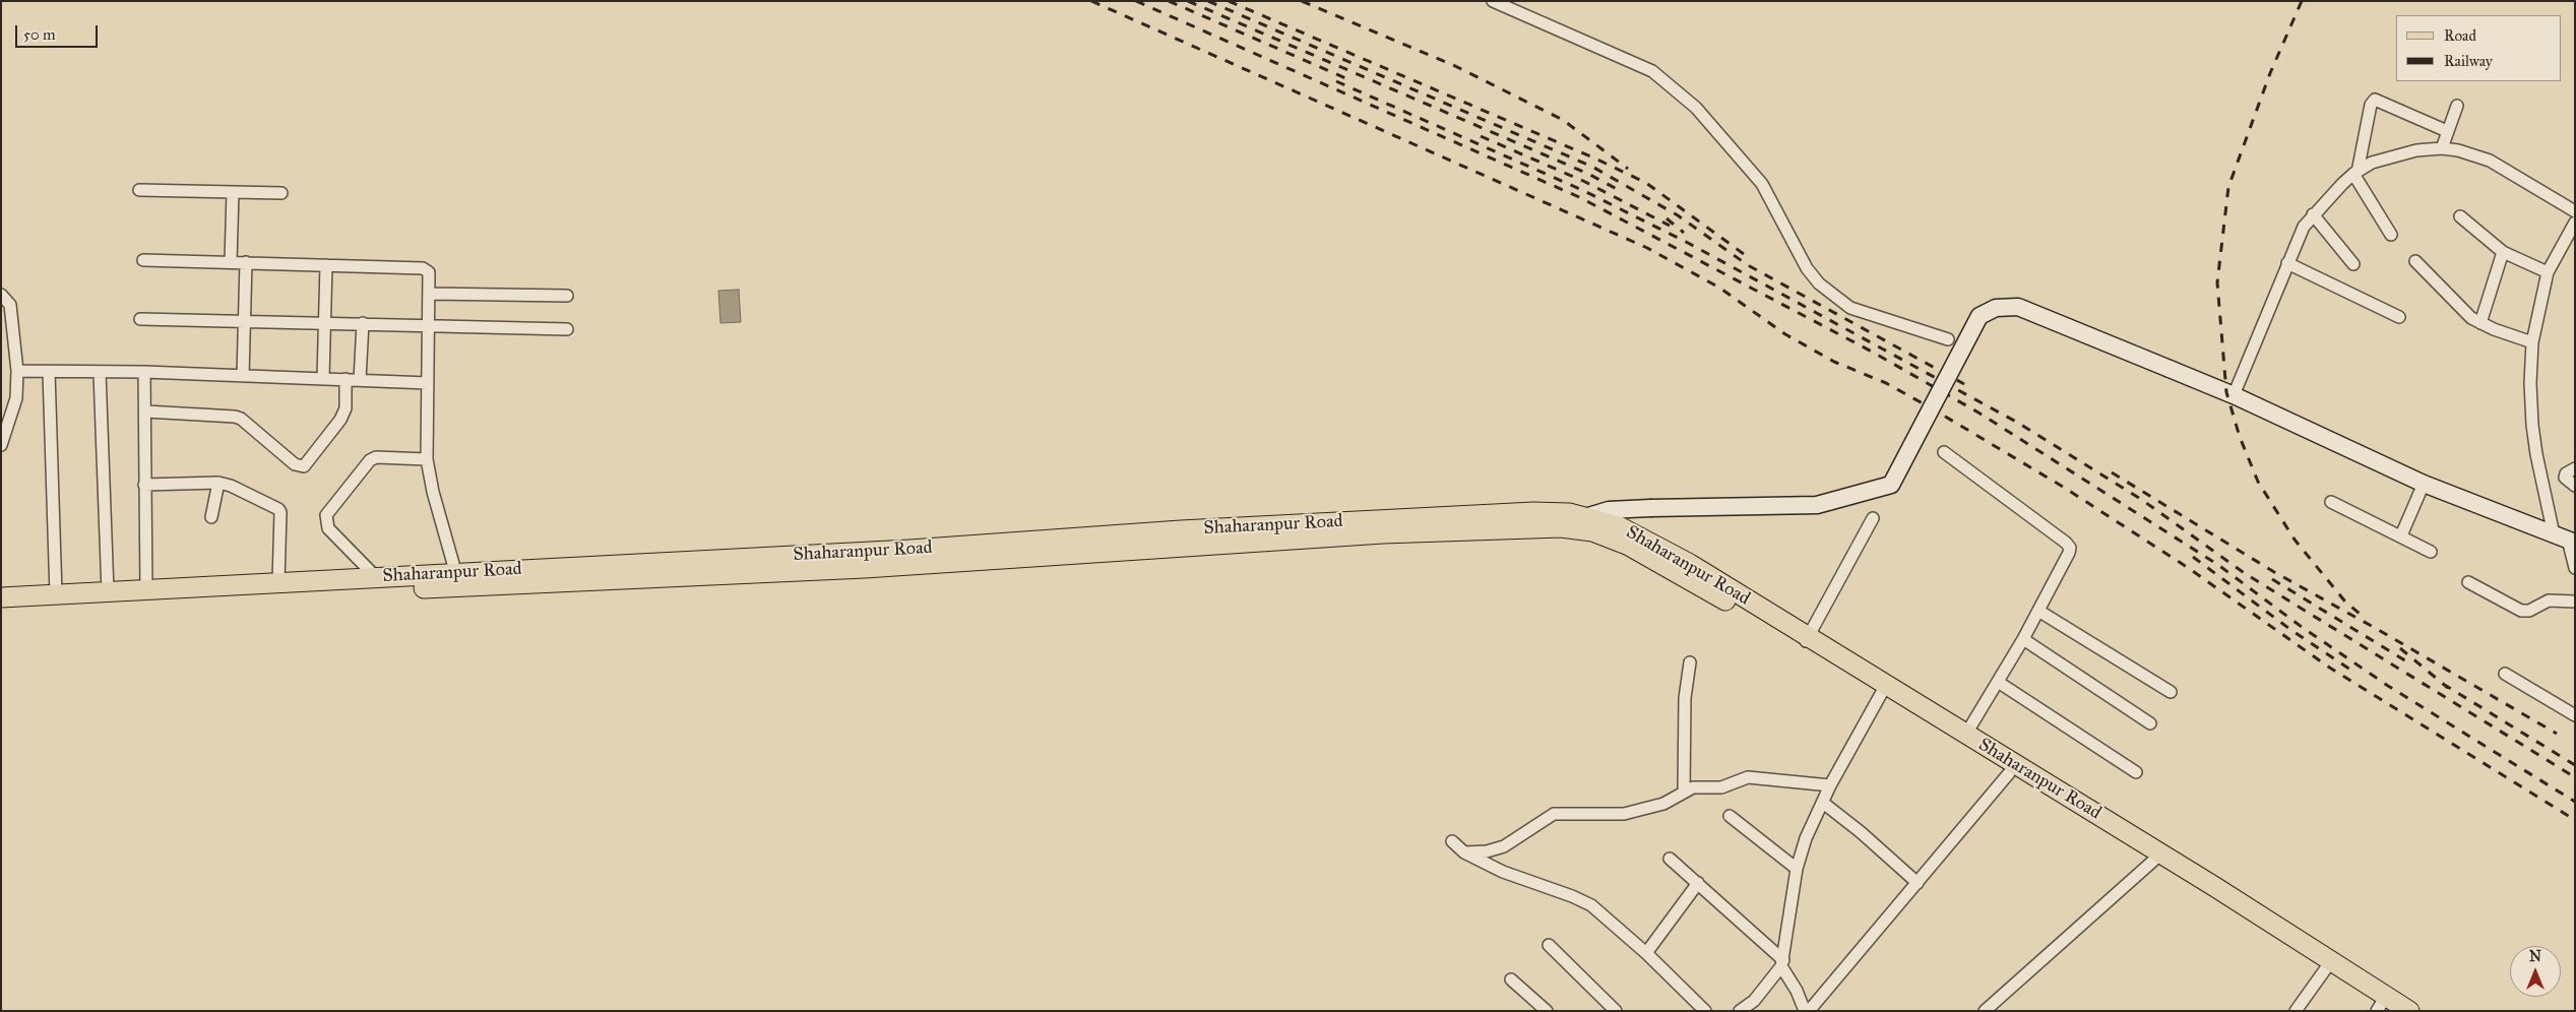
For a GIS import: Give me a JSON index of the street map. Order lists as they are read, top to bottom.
{
  "streets": {
    "main road": ["Shaharanpur Road"]
  },
  "legend": ["Road", "Railway"],
  "scale_bar": "50 m",
  "north": "top"
}
